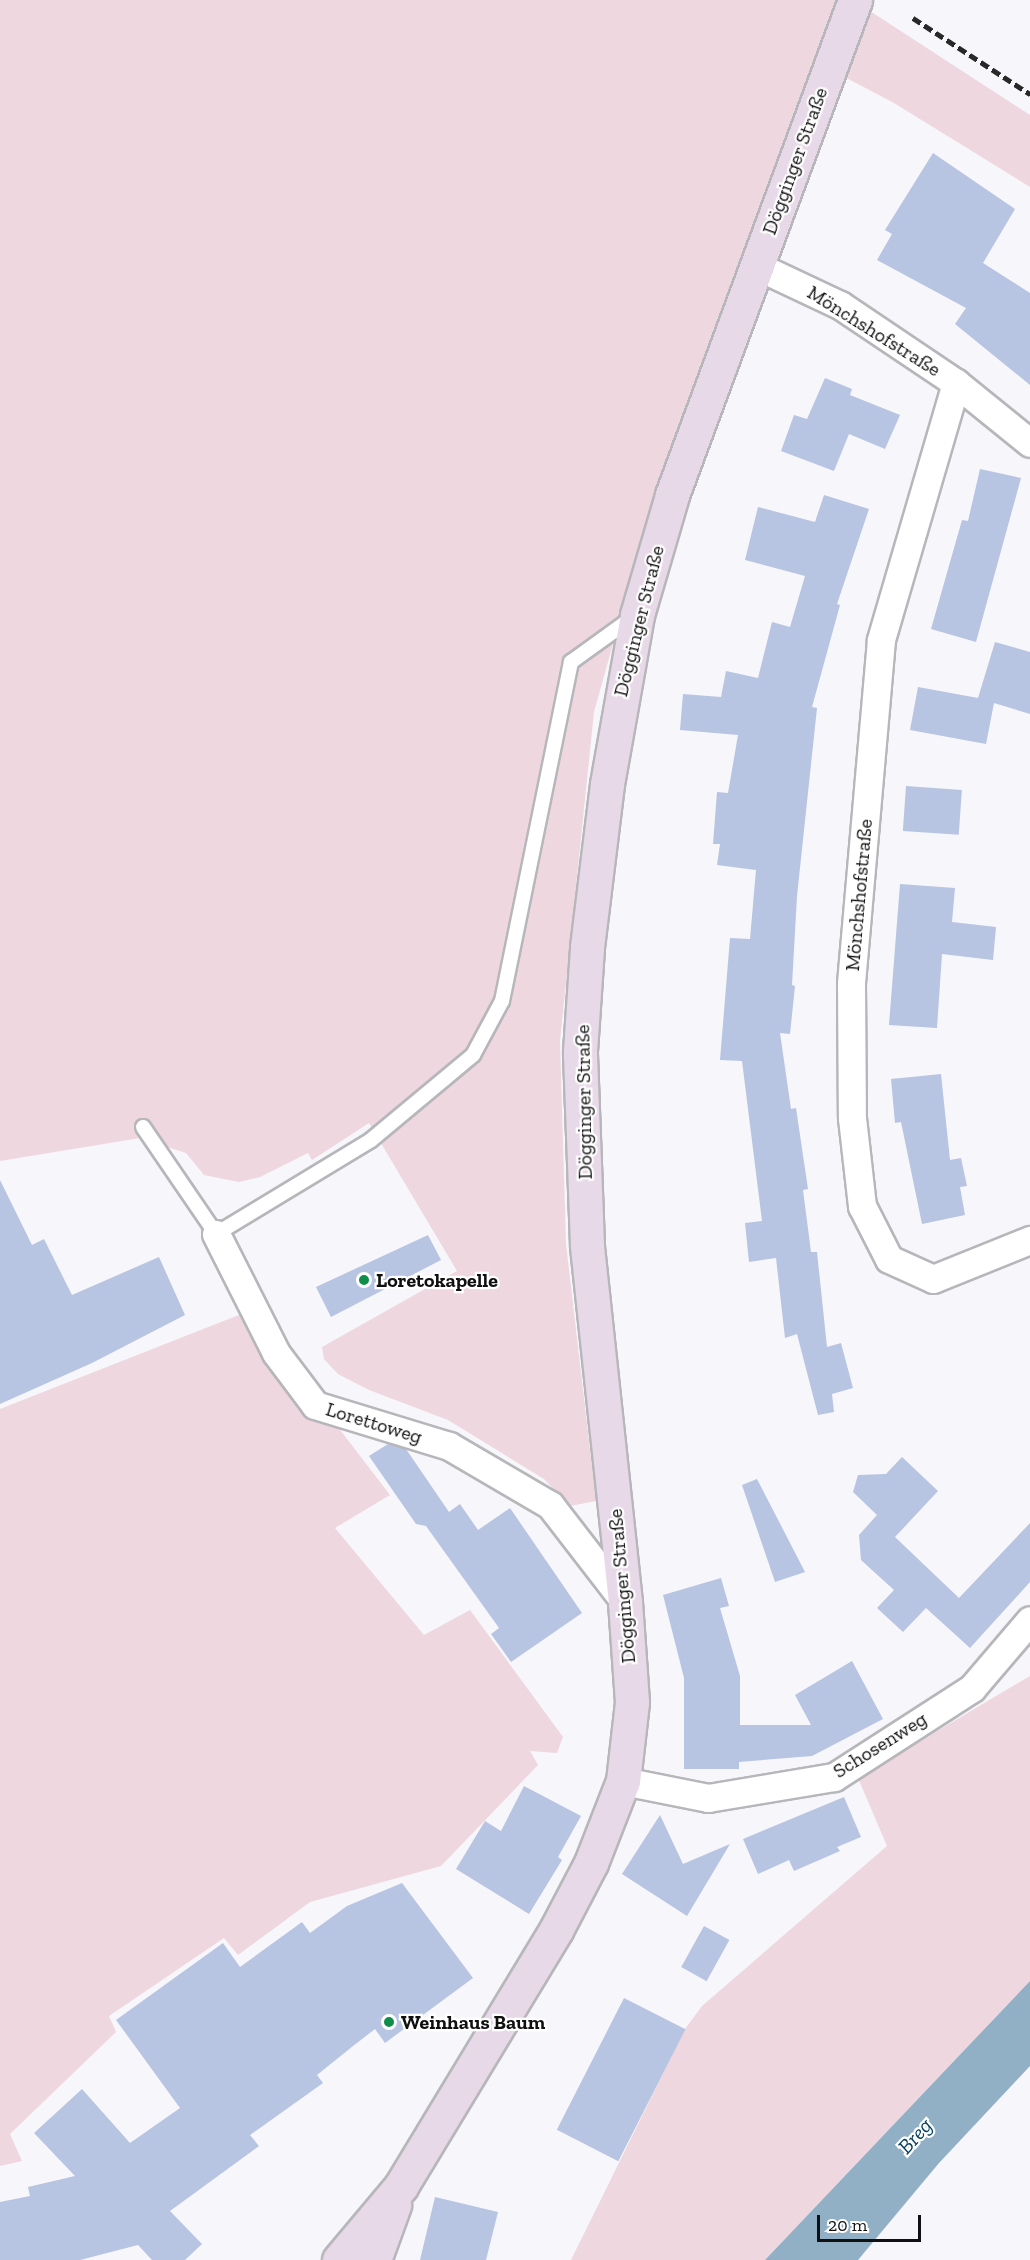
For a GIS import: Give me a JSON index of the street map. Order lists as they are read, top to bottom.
{
  "streets": {
    "main road": ["Dögginger Straße"],
    "street": ["Mönchshofstraße", "Lorettoweg", "Schosenweg"]
  },
  "crossings": [
    ["Dögginger Straße", "Mönchshofstraße"],
    ["Dögginger Straße", "Lorettoweg"],
    ["Dögginger Straße", "Schosenweg"]
  ],
  "water": ["Breg"],
  "places": ["Loretokapelle", "Weinhaus Baum"],
  "scale_bar": "20 m"
}
